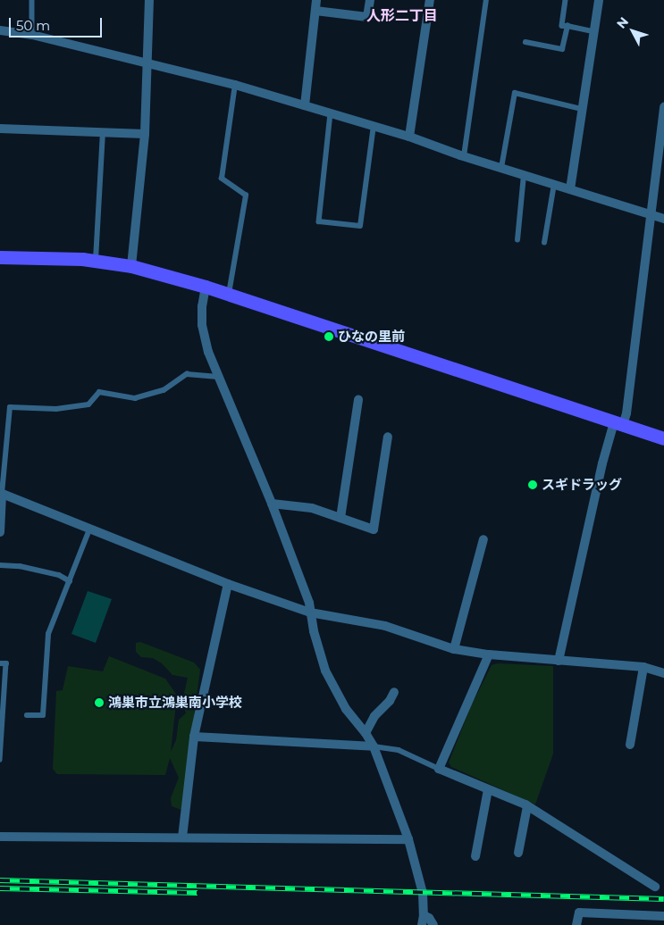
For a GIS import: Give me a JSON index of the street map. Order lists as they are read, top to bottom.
{
  "districts": ["人形二丁目"],
  "places": ["ひなの里前", "スギドラッグ", "鴻巣市立鴻巣南小学校"],
  "scale_bar": "50 m",
  "north": "top left"
}
